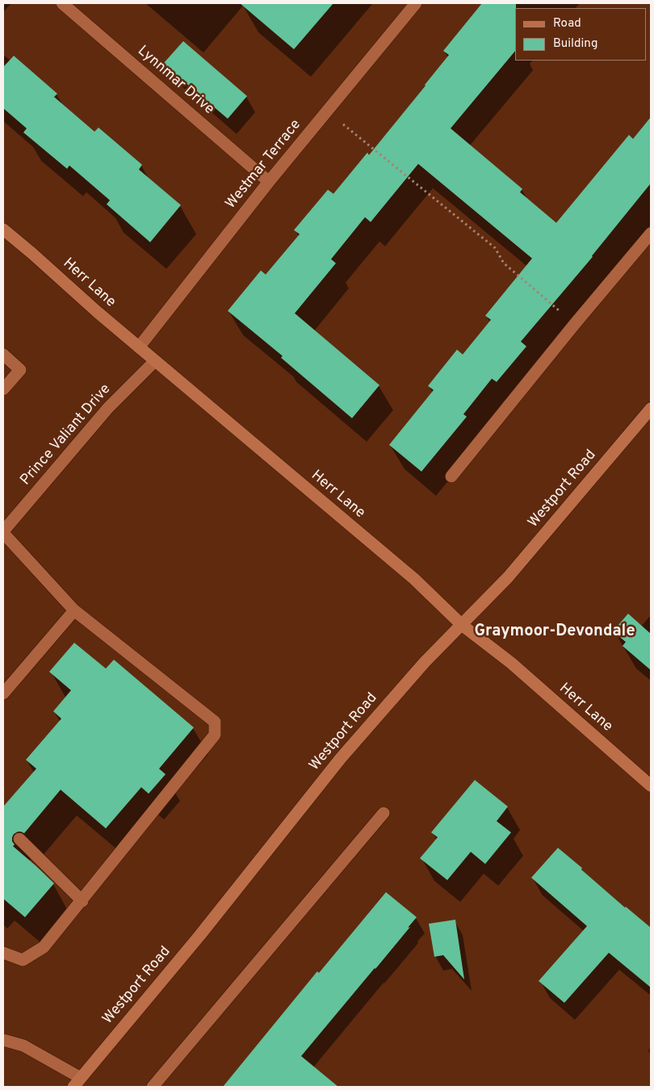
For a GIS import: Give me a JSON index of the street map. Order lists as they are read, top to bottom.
{
  "streets": {
    "main road": ["Herr Lane", "Westport Road"],
    "street": ["Lynnmar Drive", "Westmar Terrace", "Prince Valiant Drive"]
  },
  "crossings": [
    ["Lynnmar Drive", "Westmar Terrace"],
    ["Westmar Terrace", "Herr Lane"],
    ["Herr Lane", "Prince Valiant Drive"],
    ["Herr Lane", "Westport Road"]
  ],
  "districts": ["Graymoor-Devondale"],
  "legend": ["Road", "Building"]
}
